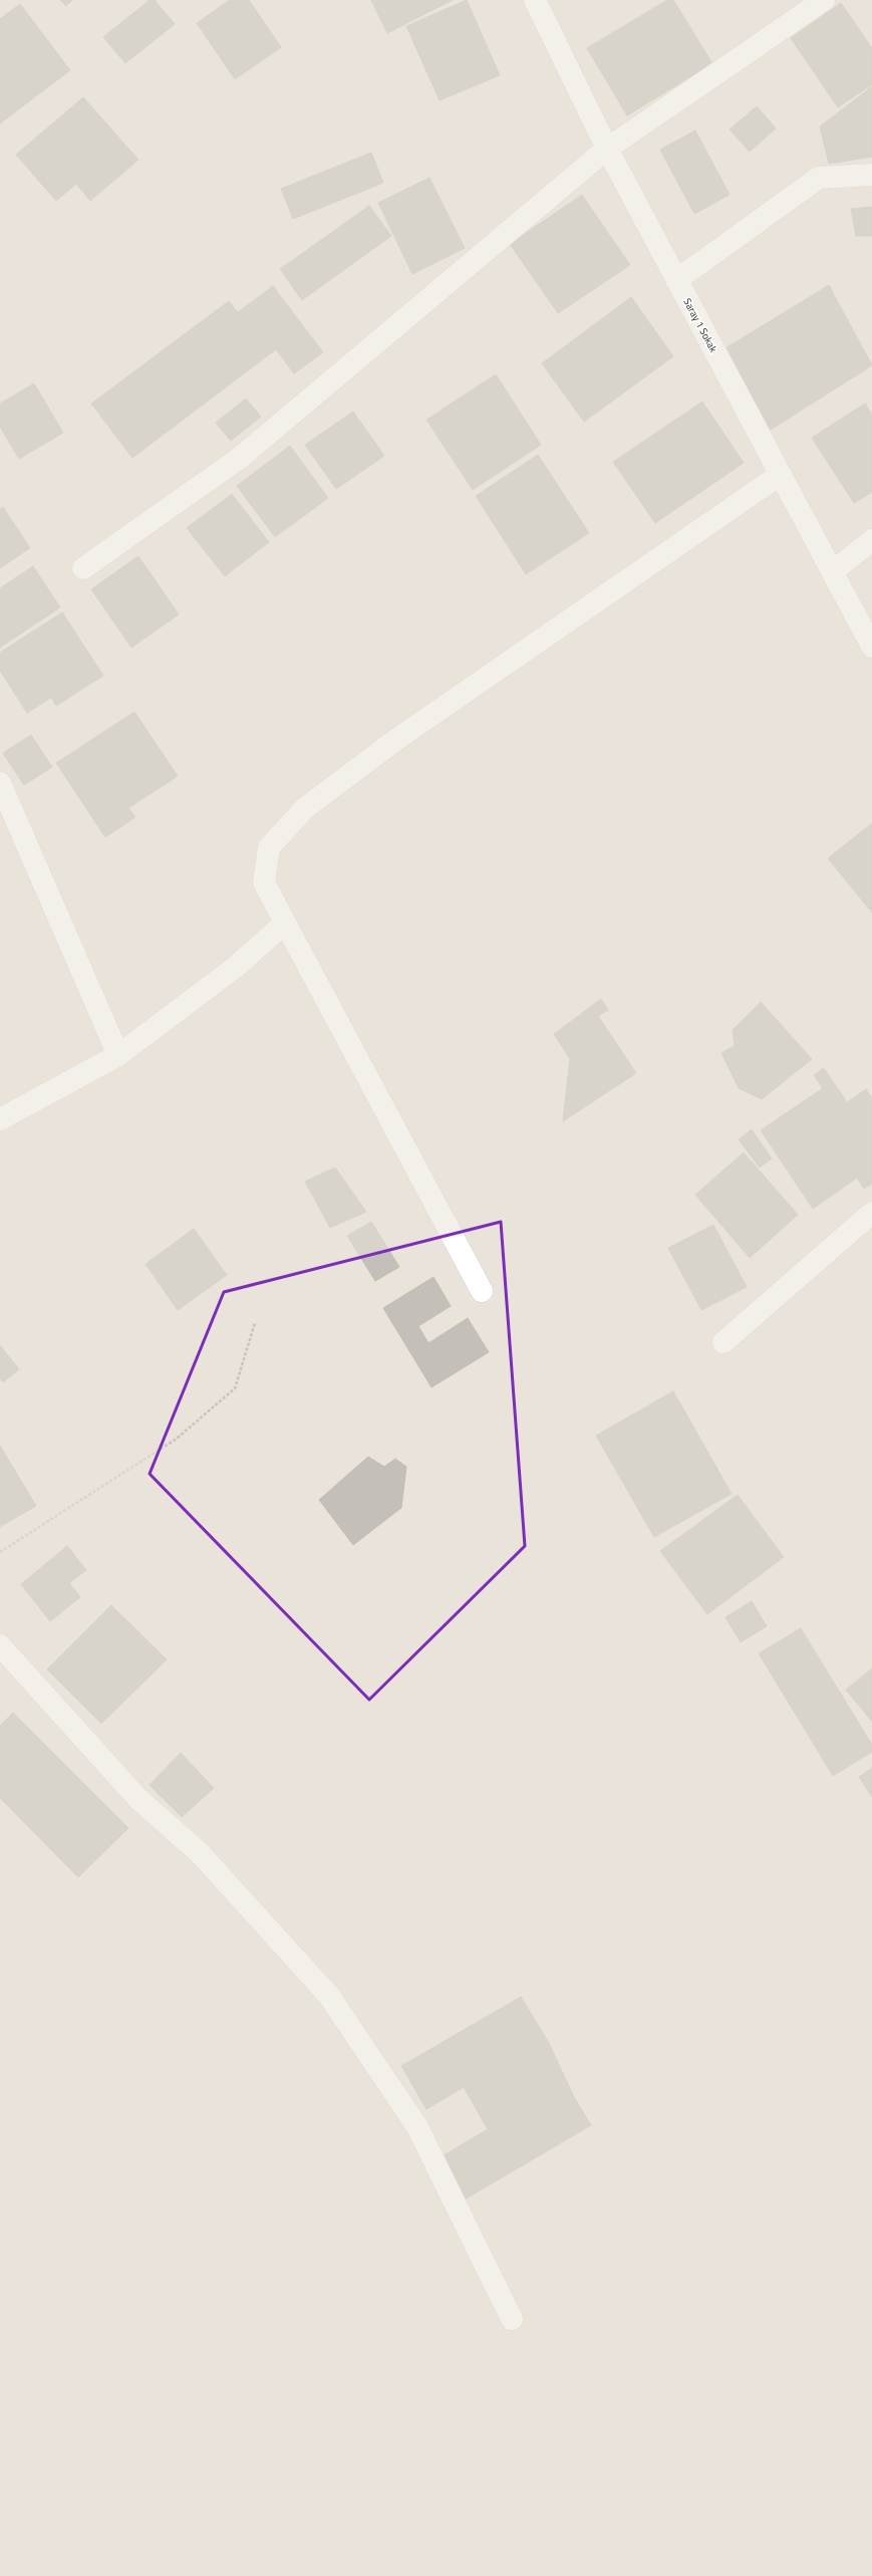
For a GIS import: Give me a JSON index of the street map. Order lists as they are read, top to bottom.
{
  "streets": {
    "street": ["Saray 1 Sokak"]
  }
}
